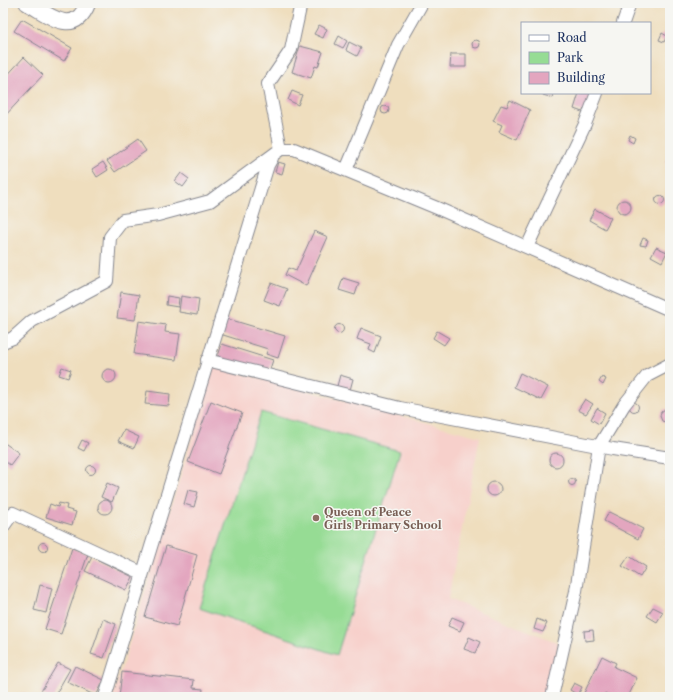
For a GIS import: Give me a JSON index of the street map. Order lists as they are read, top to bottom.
{
  "places": ["Queen of Peace Girls Primary School"],
  "legend": ["Road", "Park", "Building"]
}
